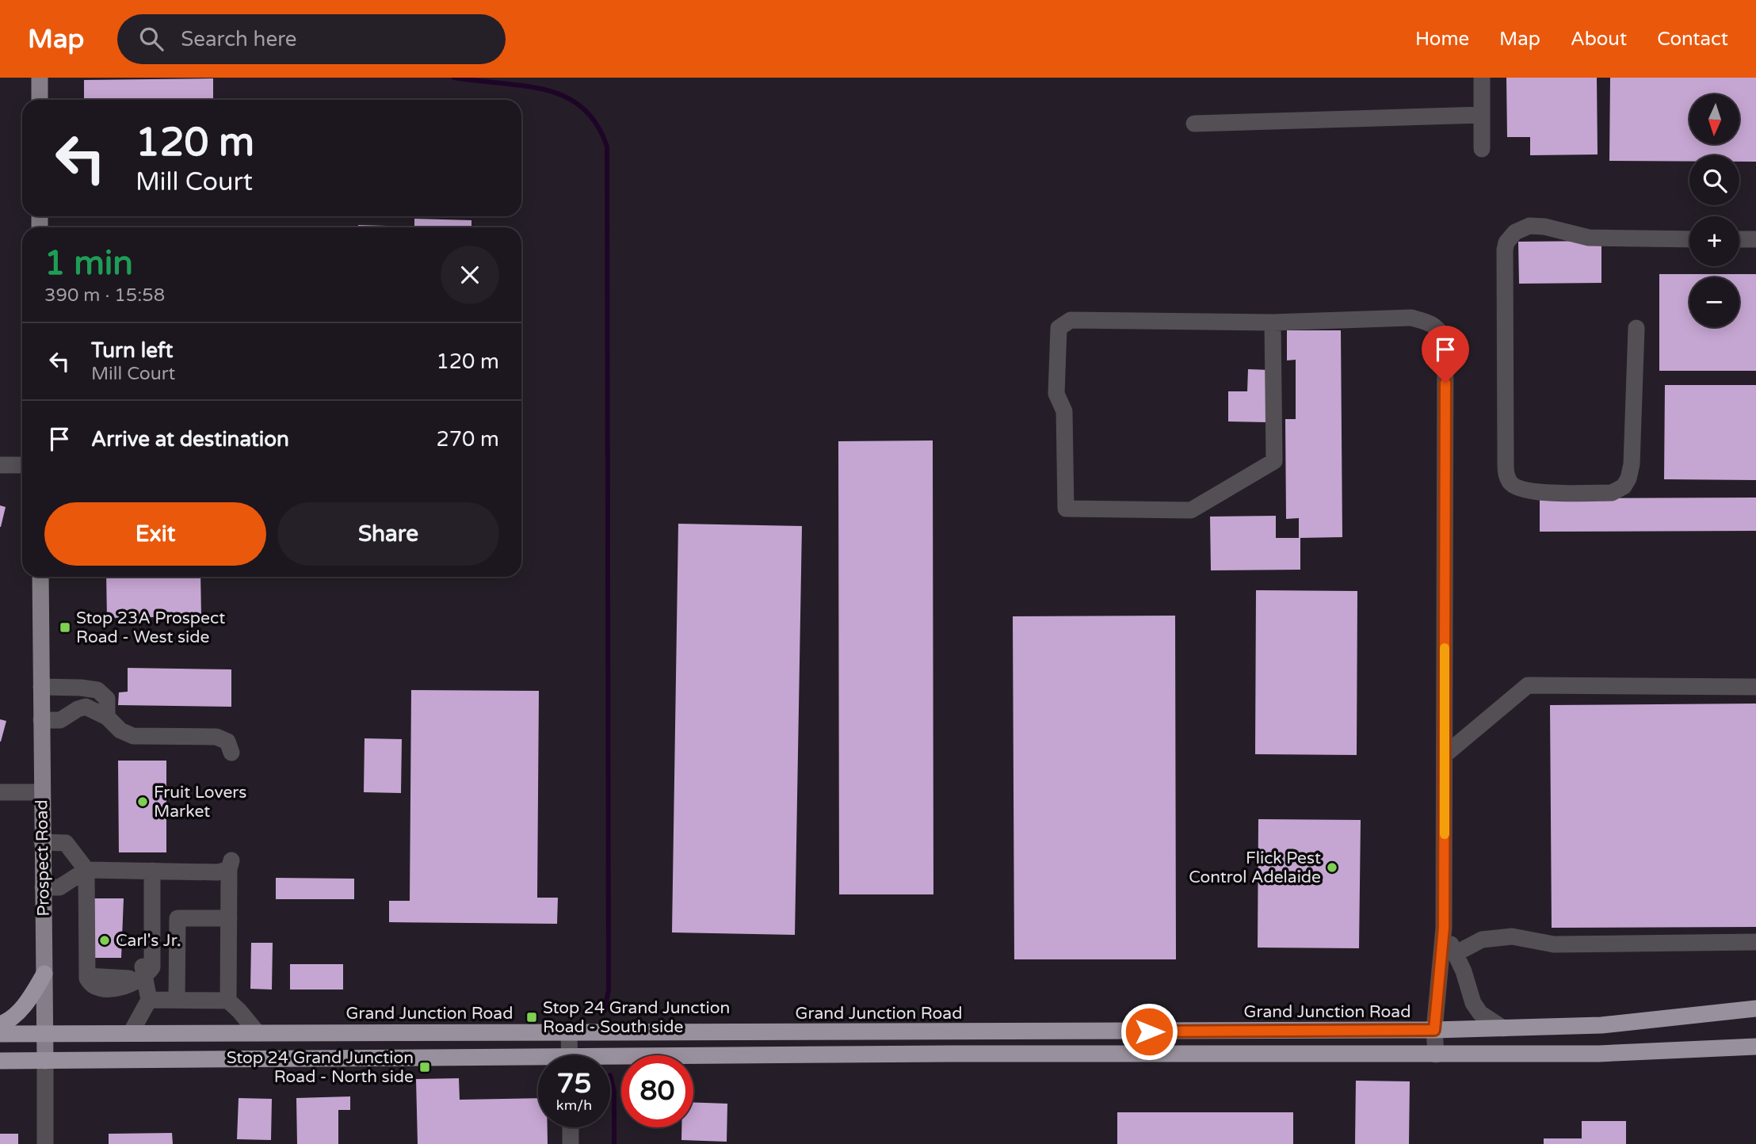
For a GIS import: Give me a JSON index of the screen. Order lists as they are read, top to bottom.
{
  "streets": {
    "highway": ["Grand Junction Road"],
    "main road": ["Prospect Road"]
  },
  "crossings": [
    ["Prospect Road", "Grand Junction Road"]
  ],
  "places": {
    "transit": ["Stop 23A Prospect Road - West side", "Stop 24 Grand Junction Road - South side", "Stop 24 Grand Junction Road - North side"],
    "other": ["Fruit Lovers Market", "Flick Pest Control Adelaide", "Carl's Jr."]
  },
  "north": "bottom",
  "page": {
    "header": "Map",
    "search": "Search here",
    "nav": [
      "Home",
      "Map",
      "About",
      "Contact"
    ],
    "map_buttons": ["+", "−"],
    "turn": ["120 m", "Mill Court"],
    "heading": ["1 min", "390 m · 15:58"],
    "list": [
      {
        "name": "Turn left",
        "note": "Mill Court",
        "value": "120 m"
      },
      {
        "name": "Arrive at destination",
        "value": "270 m"
      }
    ],
    "buttons": ["Exit", "Share"],
    "speed": "75 km/h",
    "limit": "80"
  }
}
